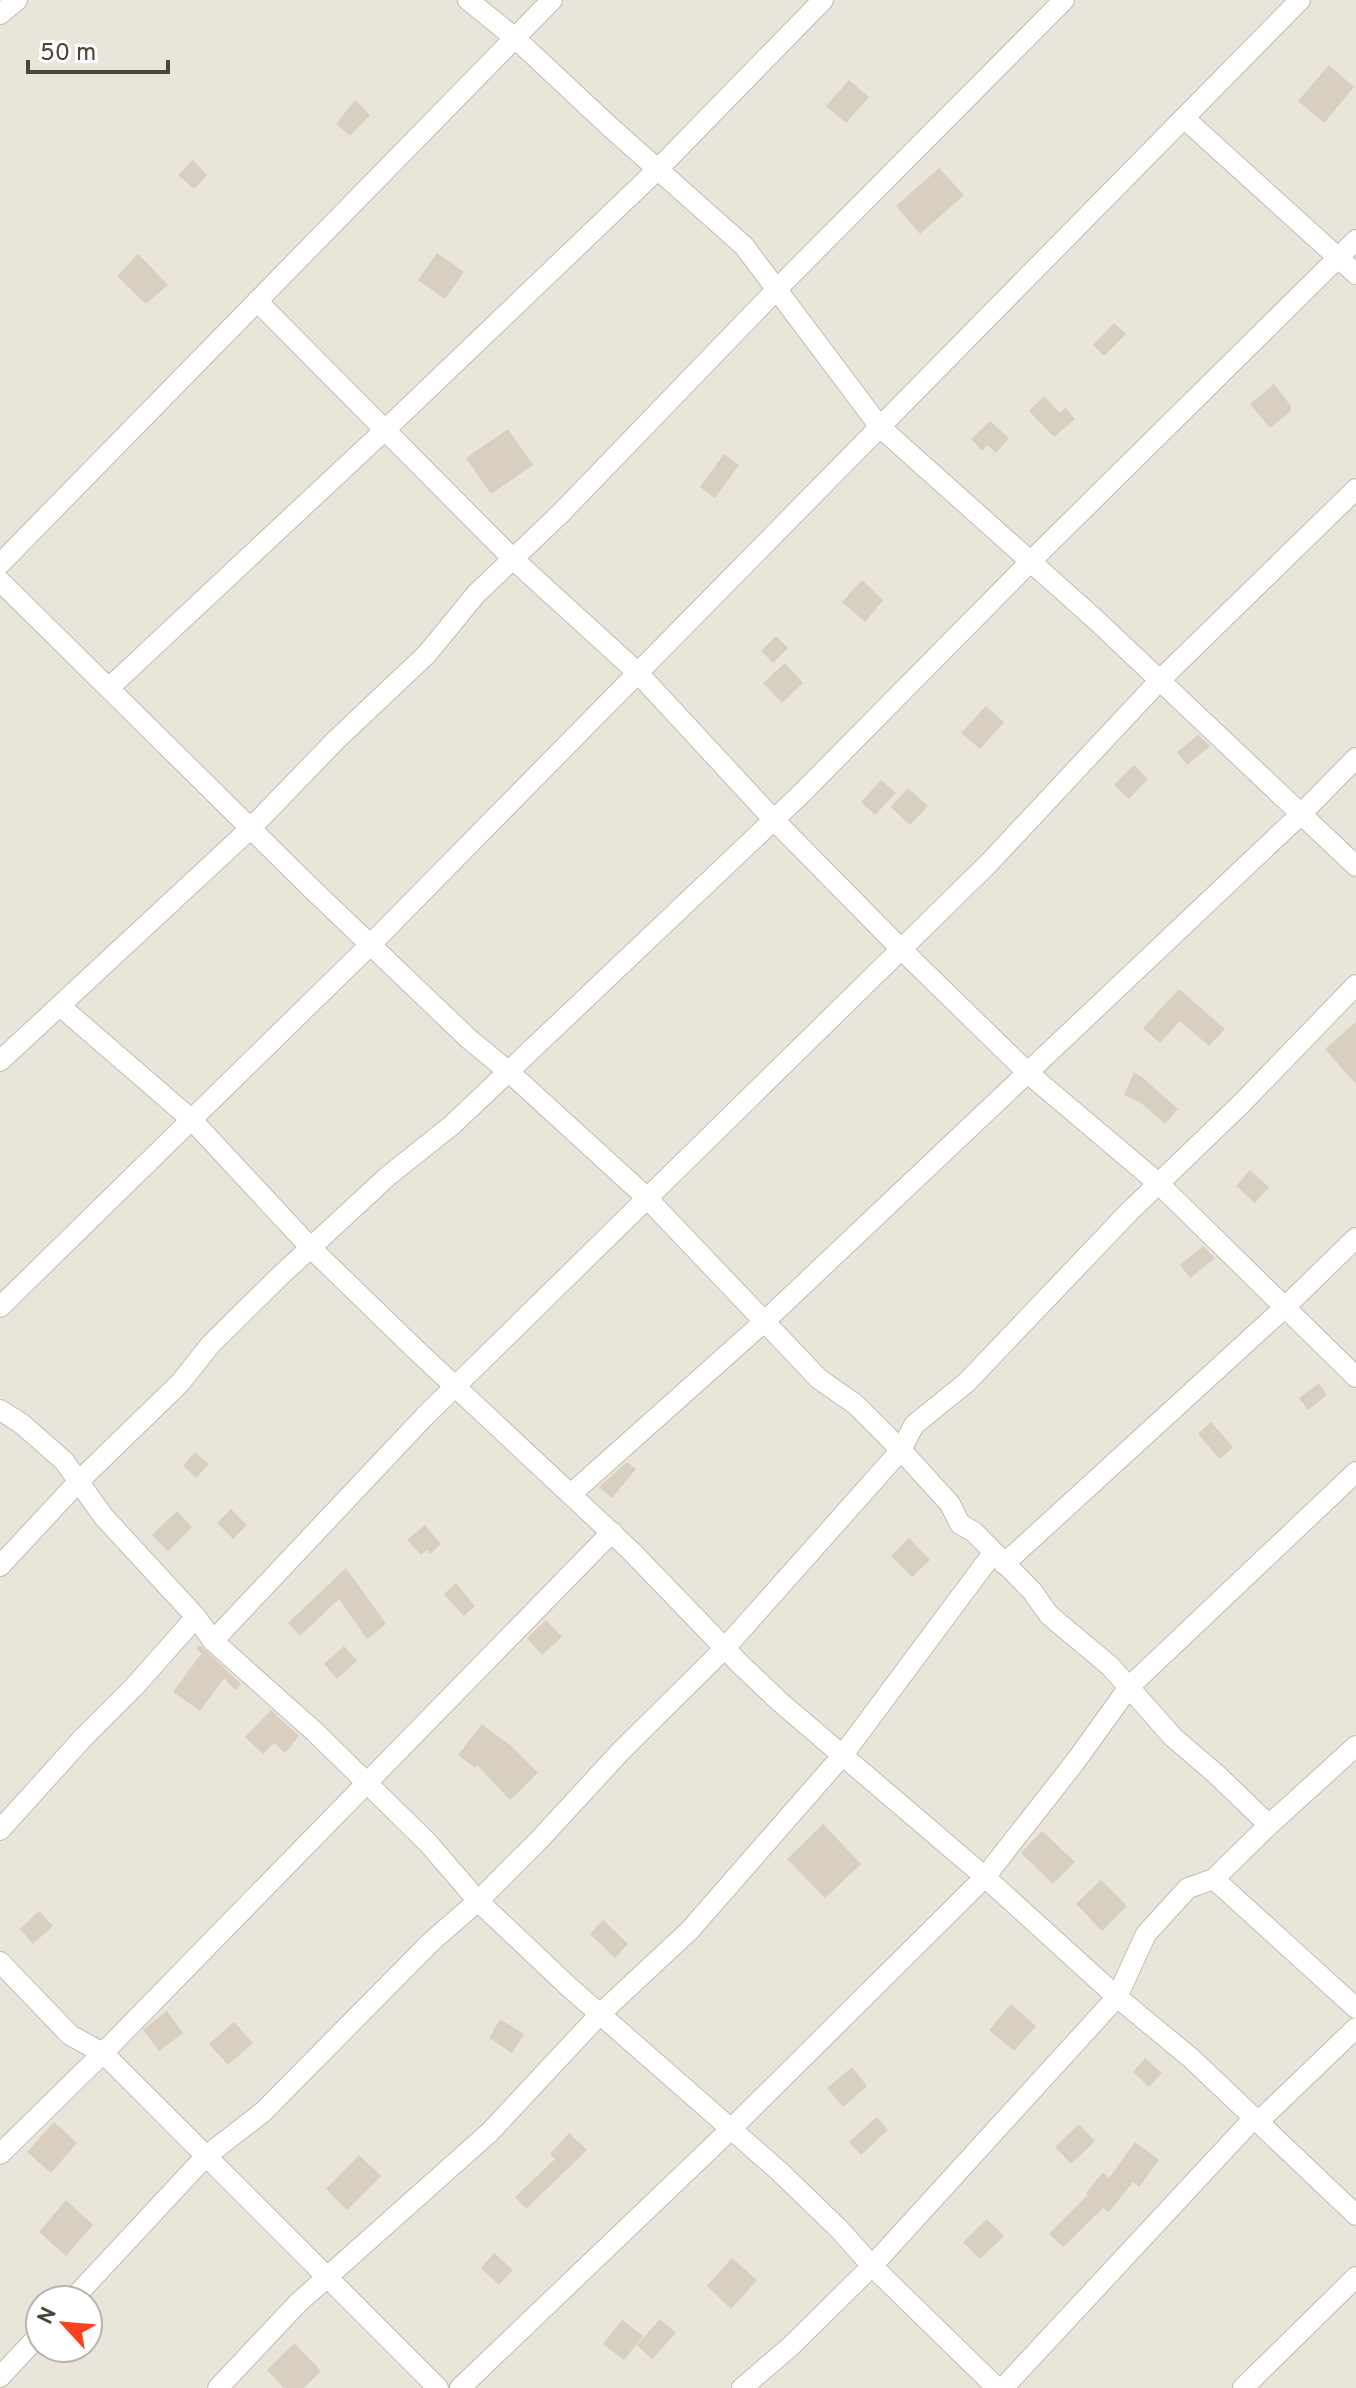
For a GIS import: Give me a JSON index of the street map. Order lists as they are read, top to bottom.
{
  "scale_bar": "50 m",
  "north": "top left"
}
